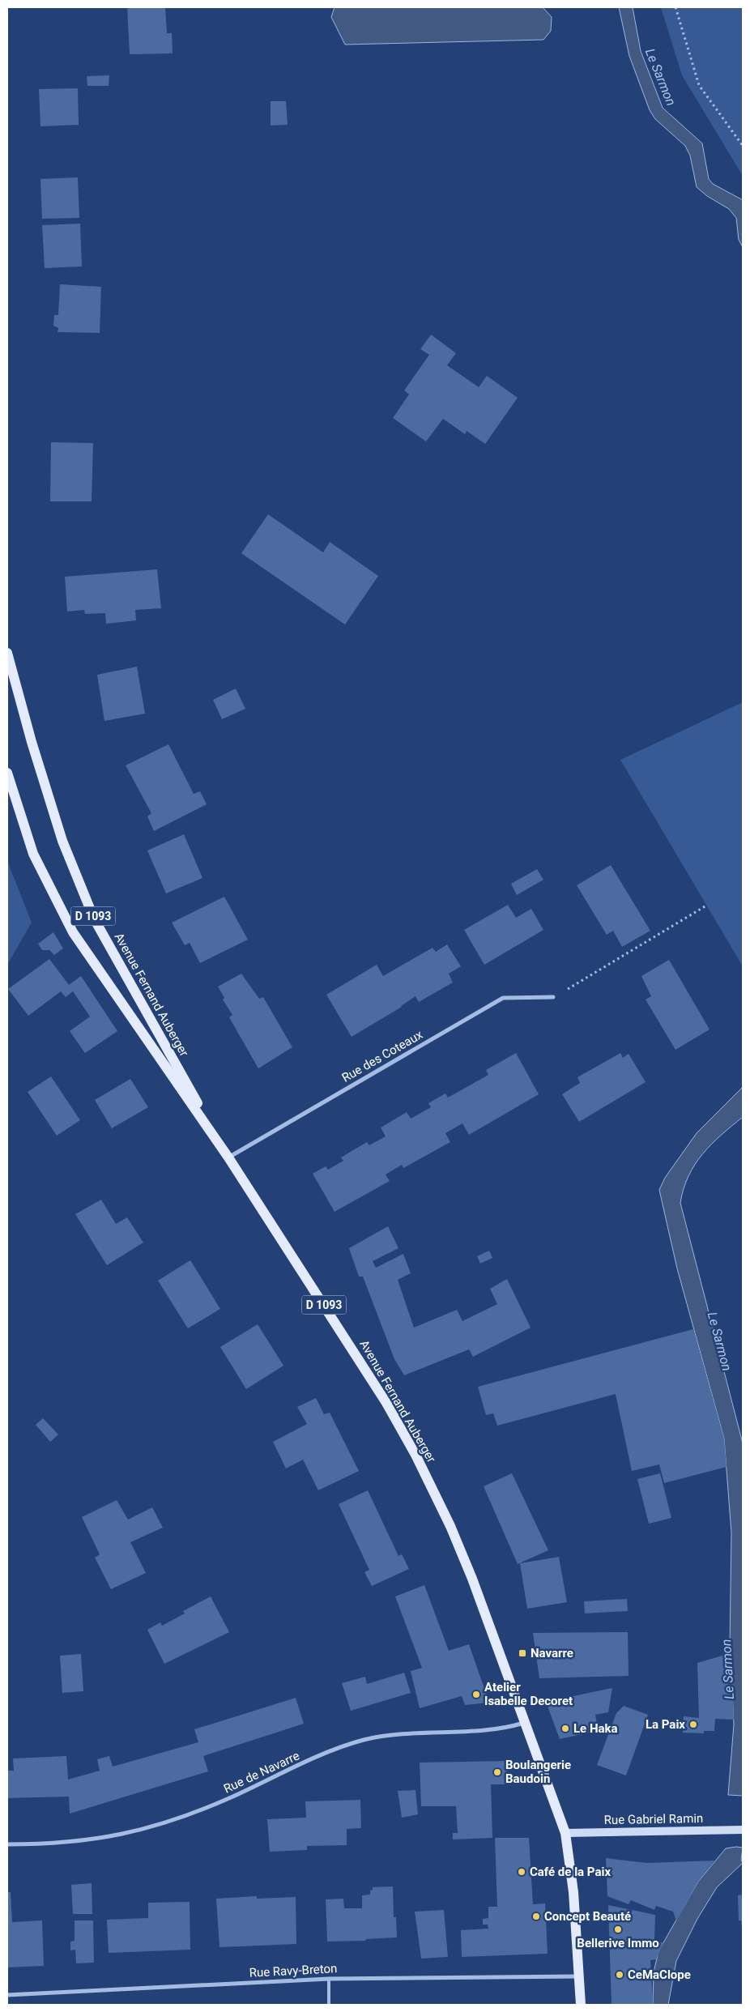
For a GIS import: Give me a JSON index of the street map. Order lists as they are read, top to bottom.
{
  "streets": {
    "main road": ["D 1093", "Avenue Fernand Auberger"],
    "street": [
      "Rue des Coteaux",
      "Rue de Navarre",
      "Rue Gabriel Ramin",
      "Rue Ravy-Breton"
    ]
  },
  "crossings": [
    ["D 1093", "Avenue Fernand Auberger"],
    ["D 1093", "Rue de Navarre"],
    ["D 1093", "Rue Gabriel Ramin"],
    ["D 1093", "Rue Ravy-Breton"],
    ["Avenue Fernand Auberger", "Rue des Coteaux"],
    ["Avenue Fernand Auberger", "Rue de Navarre"]
  ],
  "water": ["Le Sarmon"],
  "places": {
    "transit": ["Navarre"],
    "other": [
      "Atelier Isabelle Decoret",
      "La Paix",
      "Le Haka",
      "Boulangerie Baudoin",
      "Café de la Paix",
      "Concept Beauté",
      "Bellerive Immo",
      "CeMaClope"
    ]
  }
}
